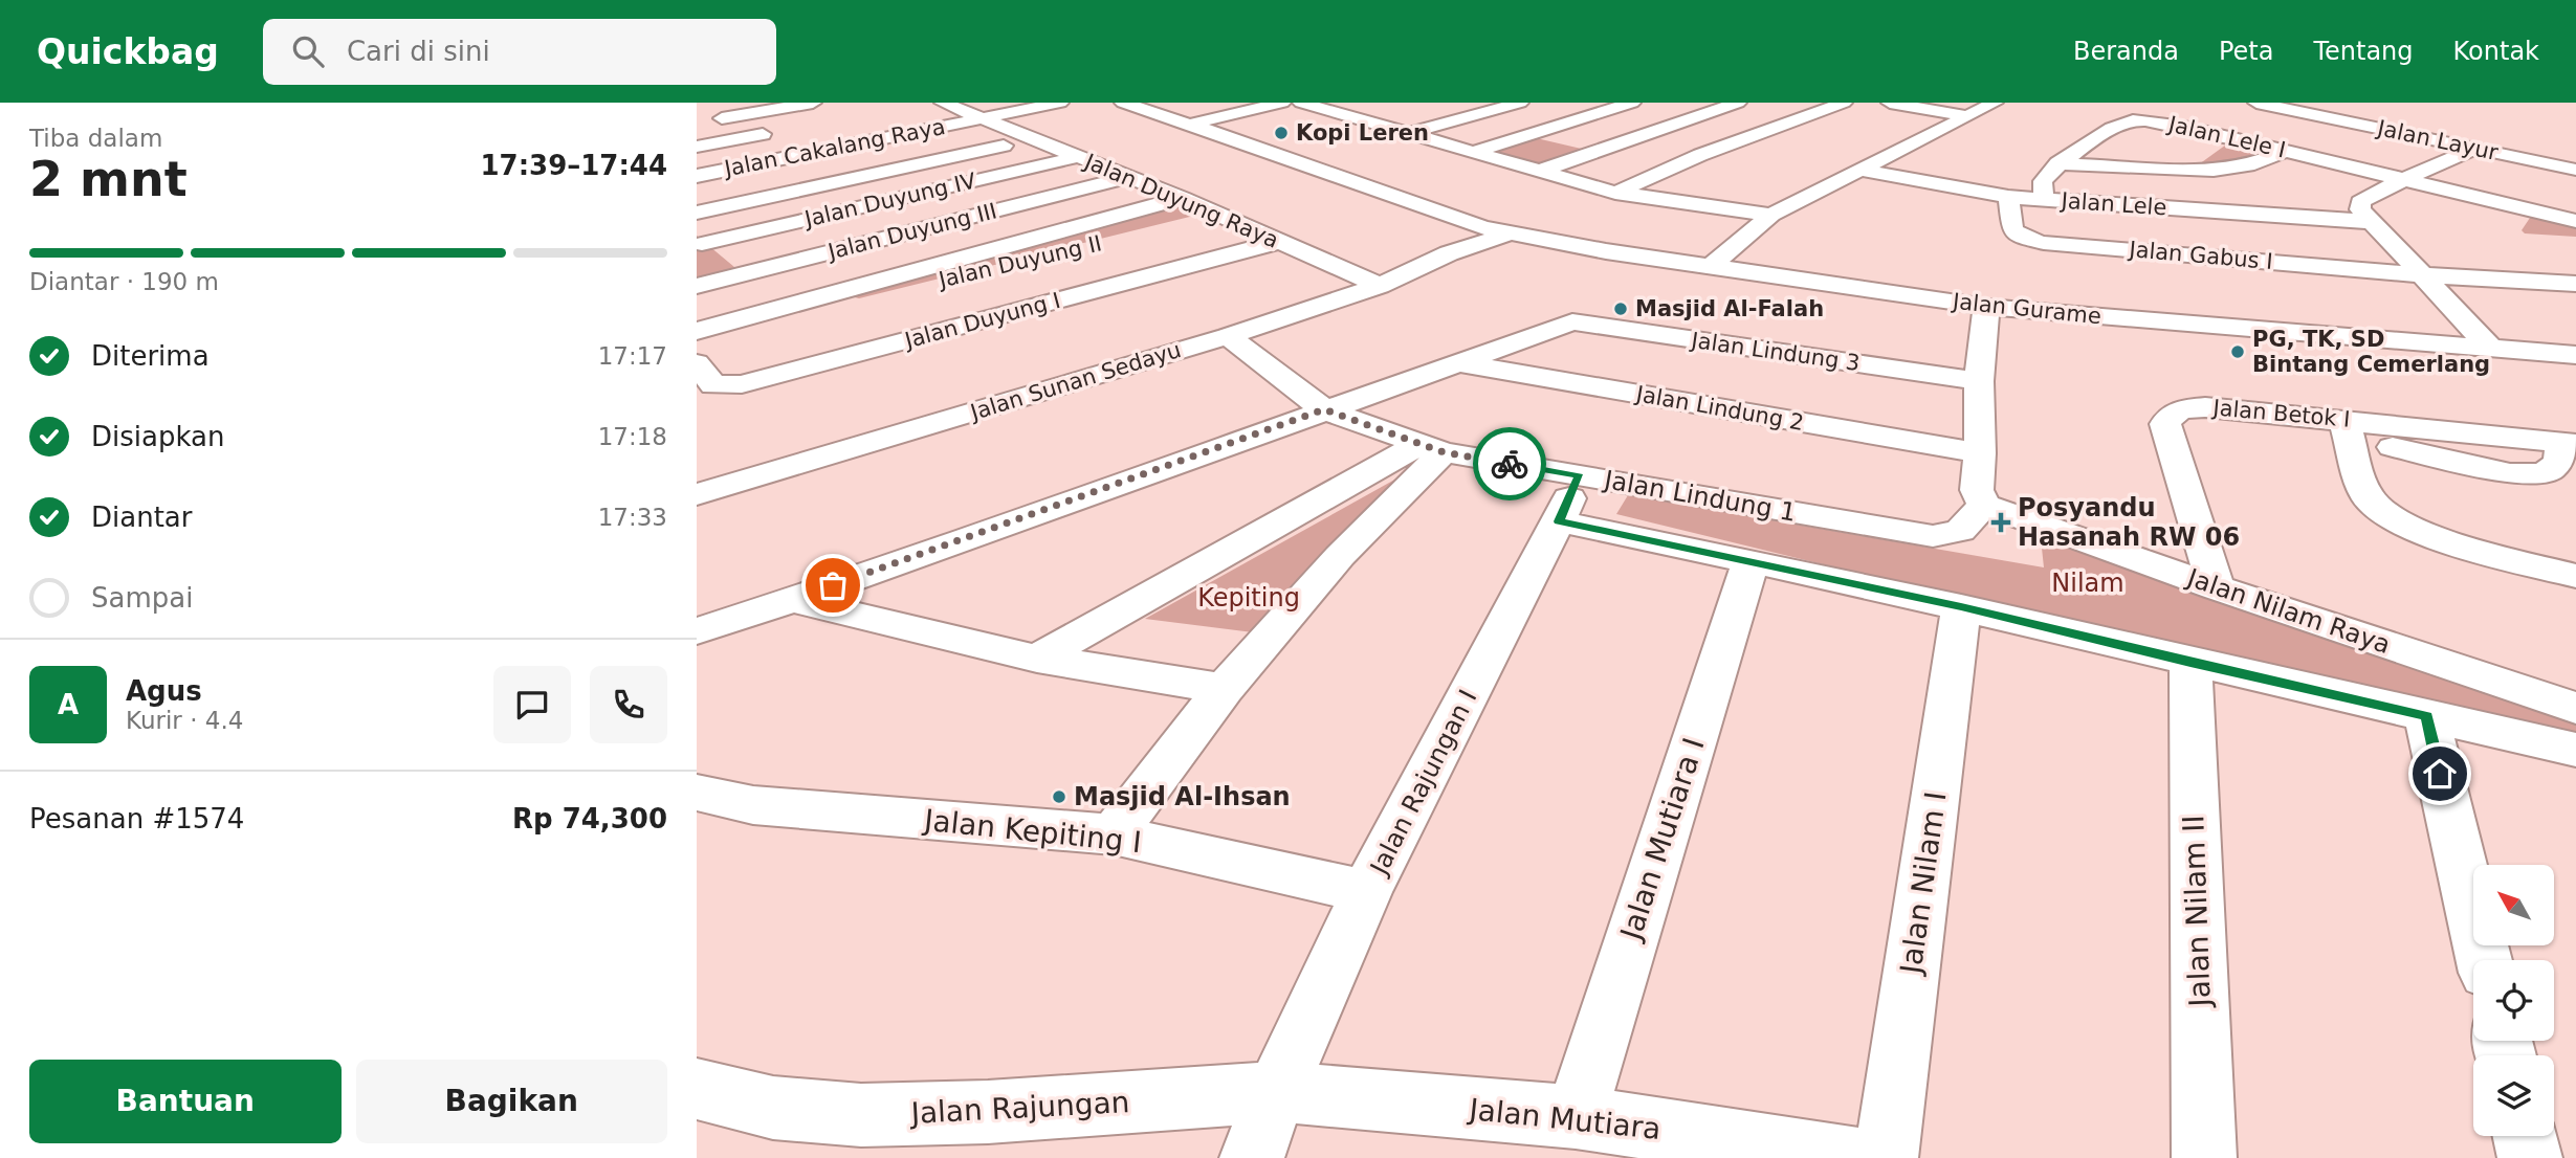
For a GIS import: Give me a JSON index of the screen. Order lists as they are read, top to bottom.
{
  "streets": {
    "street": [
      "Jalan Lele I",
      "Jalan Layur",
      "Jalan Cakalang Raya",
      "Jalan Duyung IV",
      "Jalan Duyung Raya",
      "Jalan Lele",
      "Jalan Duyung III",
      "Jalan Gabus I",
      "Jalan Duyung II",
      "Jalan Gurame",
      "Jalan Duyung I",
      "Jalan Lindung 3",
      "Jalan Sunan Sedayu",
      "Jalan Lindung 2",
      "Jalan Betok I",
      "Jalan Lindung 1",
      "Jalan Nilam Raya",
      "Jalan Rajungan I",
      "Jalan Kepiting I",
      "Jalan Mutiara I",
      "Jalan Nilam I",
      "Jalan Nilam II",
      "Jalan Rajungan",
      "Jalan Mutiara"
    ]
  },
  "crossings": [
    ["Jalan Cakalang Raya", "Jalan Duyung Raya"],
    ["Jalan Duyung IV", "Jalan Duyung Raya"],
    ["Jalan Duyung Raya", "Jalan Duyung III"],
    ["Jalan Duyung Raya", "Jalan Duyung II"],
    ["Jalan Duyung Raya", "Jalan Duyung I"],
    ["Jalan Duyung Raya", "Jalan Sunan Sedayu"],
    ["Jalan Lele", "Jalan Gabus I"],
    ["Jalan Gurame", "Jalan Sunan Sedayu"],
    ["Jalan Lindung 3", "Jalan Lindung 2"],
    ["Jalan Sunan Sedayu", "Jalan Lindung 1"],
    ["Jalan Betok I", "Jalan Nilam Raya"],
    ["Jalan Lindung 1", "Jalan Nilam Raya"],
    ["Jalan Lindung 1", "Jalan Rajungan I"],
    ["Jalan Rajungan I", "Jalan Kepiting I"],
    ["Jalan Rajungan I", "Jalan Rajungan"],
    ["Jalan Rajungan I", "Jalan Mutiara"],
    ["Jalan Mutiara I", "Jalan Mutiara"],
    ["Jalan Rajungan", "Jalan Mutiara"]
  ],
  "parks": ["Nilam", "Kepiting"],
  "places": {
    "other": [
      "Kopi Leren",
      "Masjid Al-Falah",
      "PG, TK, SD Bintang Cemerlang",
      "Masjid Al-Ihsan"
    ],
    "health": ["Posyandu Hasanah RW 06"]
  },
  "north": "top left",
  "page": {
    "header": "Quickbag",
    "search": "Cari di sini",
    "nav": [
      "Beranda",
      "Peta",
      "Tentang",
      "Kontak"
    ],
    "heading": ["2 mnt", "Tiba dalam", "17:39–17:44"],
    "panel": [
      "Agus",
      "Kurir · 4.4",
      "Pesanan #1574",
      "Rp 74,300"
    ],
    "bar": "Diantar · 190 m",
    "list": [
      ["Diterima", "17:17"],
      ["Disiapkan", "17:18"],
      ["Diantar", "17:33"],
      "Sampai"
    ],
    "round": "A",
    "buttons": ["Bantuan", "Bagikan"]
  }
}
